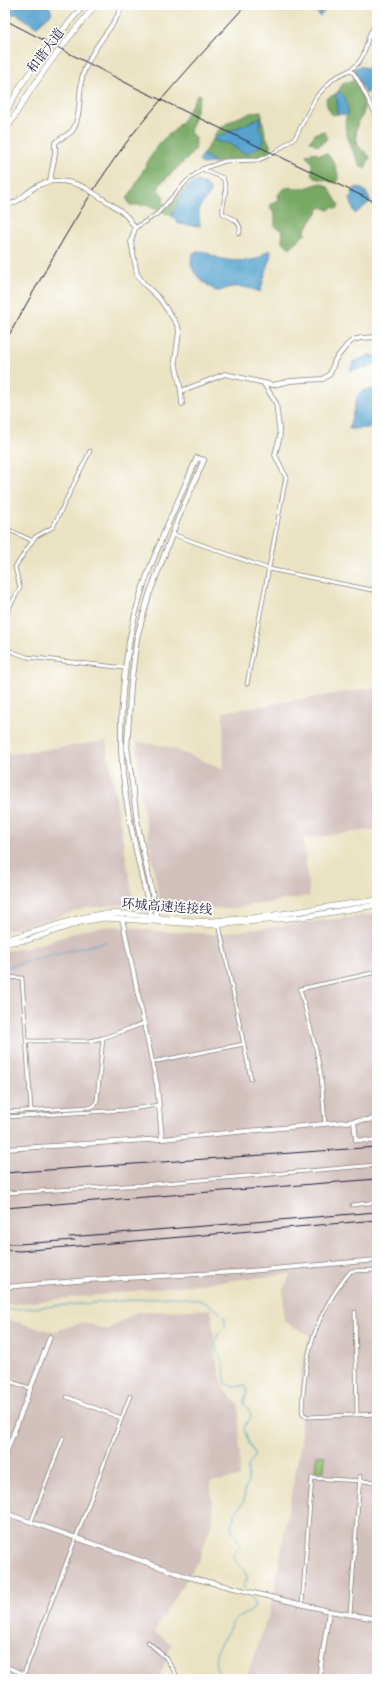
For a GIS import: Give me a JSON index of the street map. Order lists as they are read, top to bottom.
{
  "streets": {
    "main road": ["和谐大道", "环城高速连接线"]
  }
}
